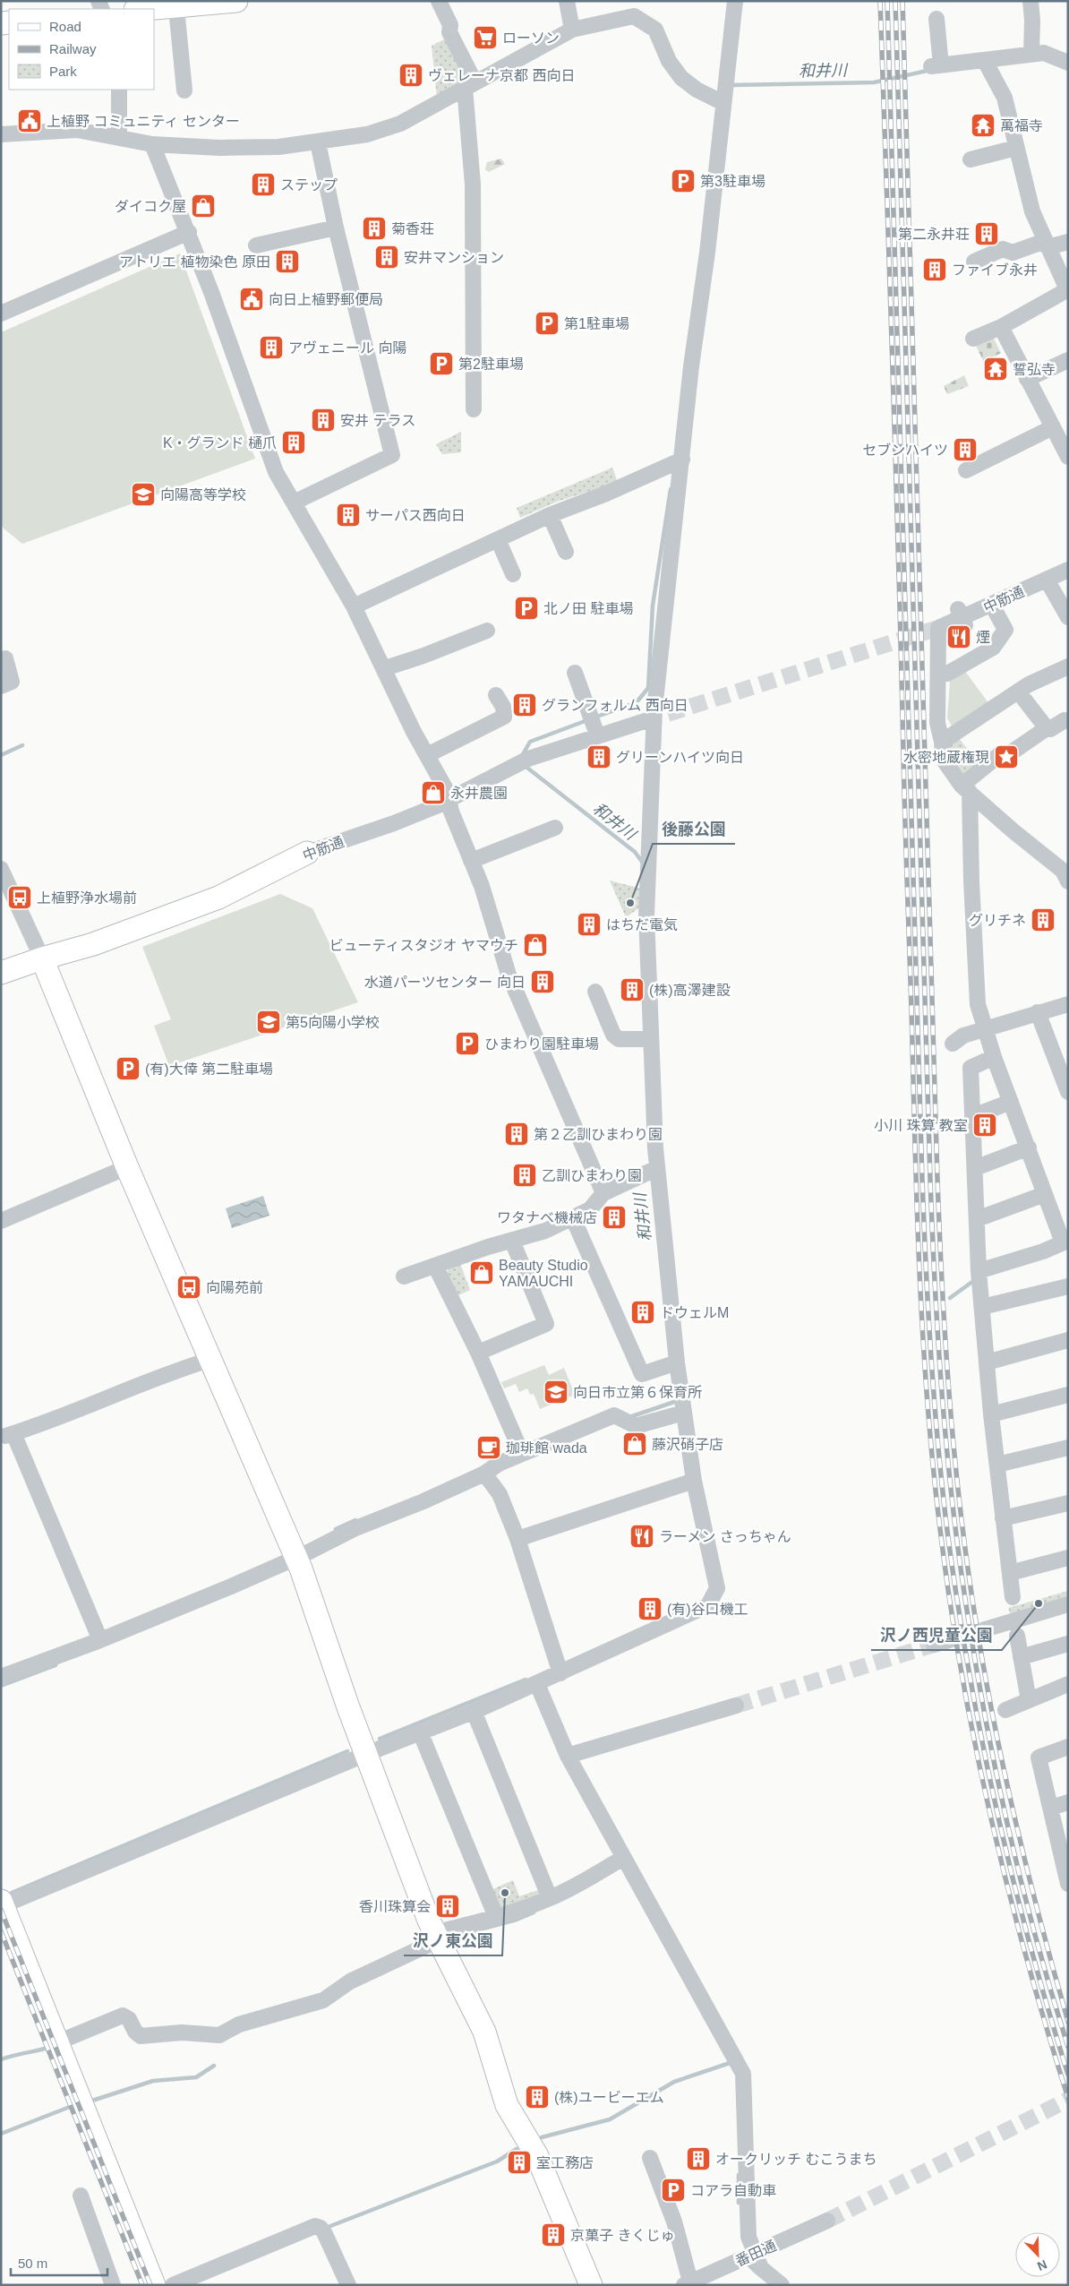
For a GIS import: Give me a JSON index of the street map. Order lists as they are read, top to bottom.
{
  "streets": {
    "street": ["中筋通", "番田通"]
  },
  "water": ["和井川"],
  "places": {
    "supermarket": ["ローソン"],
    "building": [
      "ヴェレーナ京都 西向日",
      "ステップ",
      "菊香荘",
      "第二永井荘",
      "安井マンション",
      "アトリエ 植物染色 原田",
      "ファイブ永井",
      "アヴェニール 向陽",
      "安井 テラス",
      "K・グランド 樋爪",
      "セブンハイツ",
      "サーパス西向日",
      "グランフォルム 西向日",
      "グリーンハイツ向日",
      "グリチネ",
      "はちだ電気",
      "水道パーツセンター 向日",
      "(株)高澤建設",
      "小川 珠算 教室",
      "第２乙訓ひまわり園",
      "乙訓ひまわり園",
      "ワタナベ機械店",
      "ドウェルM",
      "(有)谷口機工",
      "香川珠算会",
      "(株)ユービーエム",
      "オークリッチ むこうまち",
      "室工務店",
      "京菓子 きくじゅ"
    ],
    "public building": ["上植野 コミュニティ センター", "向日上植野郵便局"],
    "temple": ["萬福寺", "誓弘寺"],
    "parking": [
      "第3駐車場",
      "第1駐車場",
      "第2駐車場",
      "北ノ田 駐車場",
      "ひまわり園駐車場",
      "(有)大倖 第二駐車場",
      "コアラ自動車"
    ],
    "shop": [
      "ダイコク屋",
      "永井農園",
      "ビューティスタジオ ヤマウチ",
      "Beauty Studio YAMAUCHI",
      "藤沢硝子店"
    ],
    "school or university": ["向陽高等学校", "第5向陽小学校", "向日市立第６保育所"],
    "restaurant": ["煙", "ラーメン さっちゃん"],
    "place": ["水密地蔵権現"],
    "bus stop": ["上植野浄水場前", "向陽苑前"],
    "other": ["後藤公園", "沢ノ西児童公園", "沢ノ東公園"],
    "cafe": ["珈琲館 wada"]
  },
  "legend": ["Road", "Railway", "Park"],
  "scale_bar": "50 m",
  "north": "bottom right"
}
